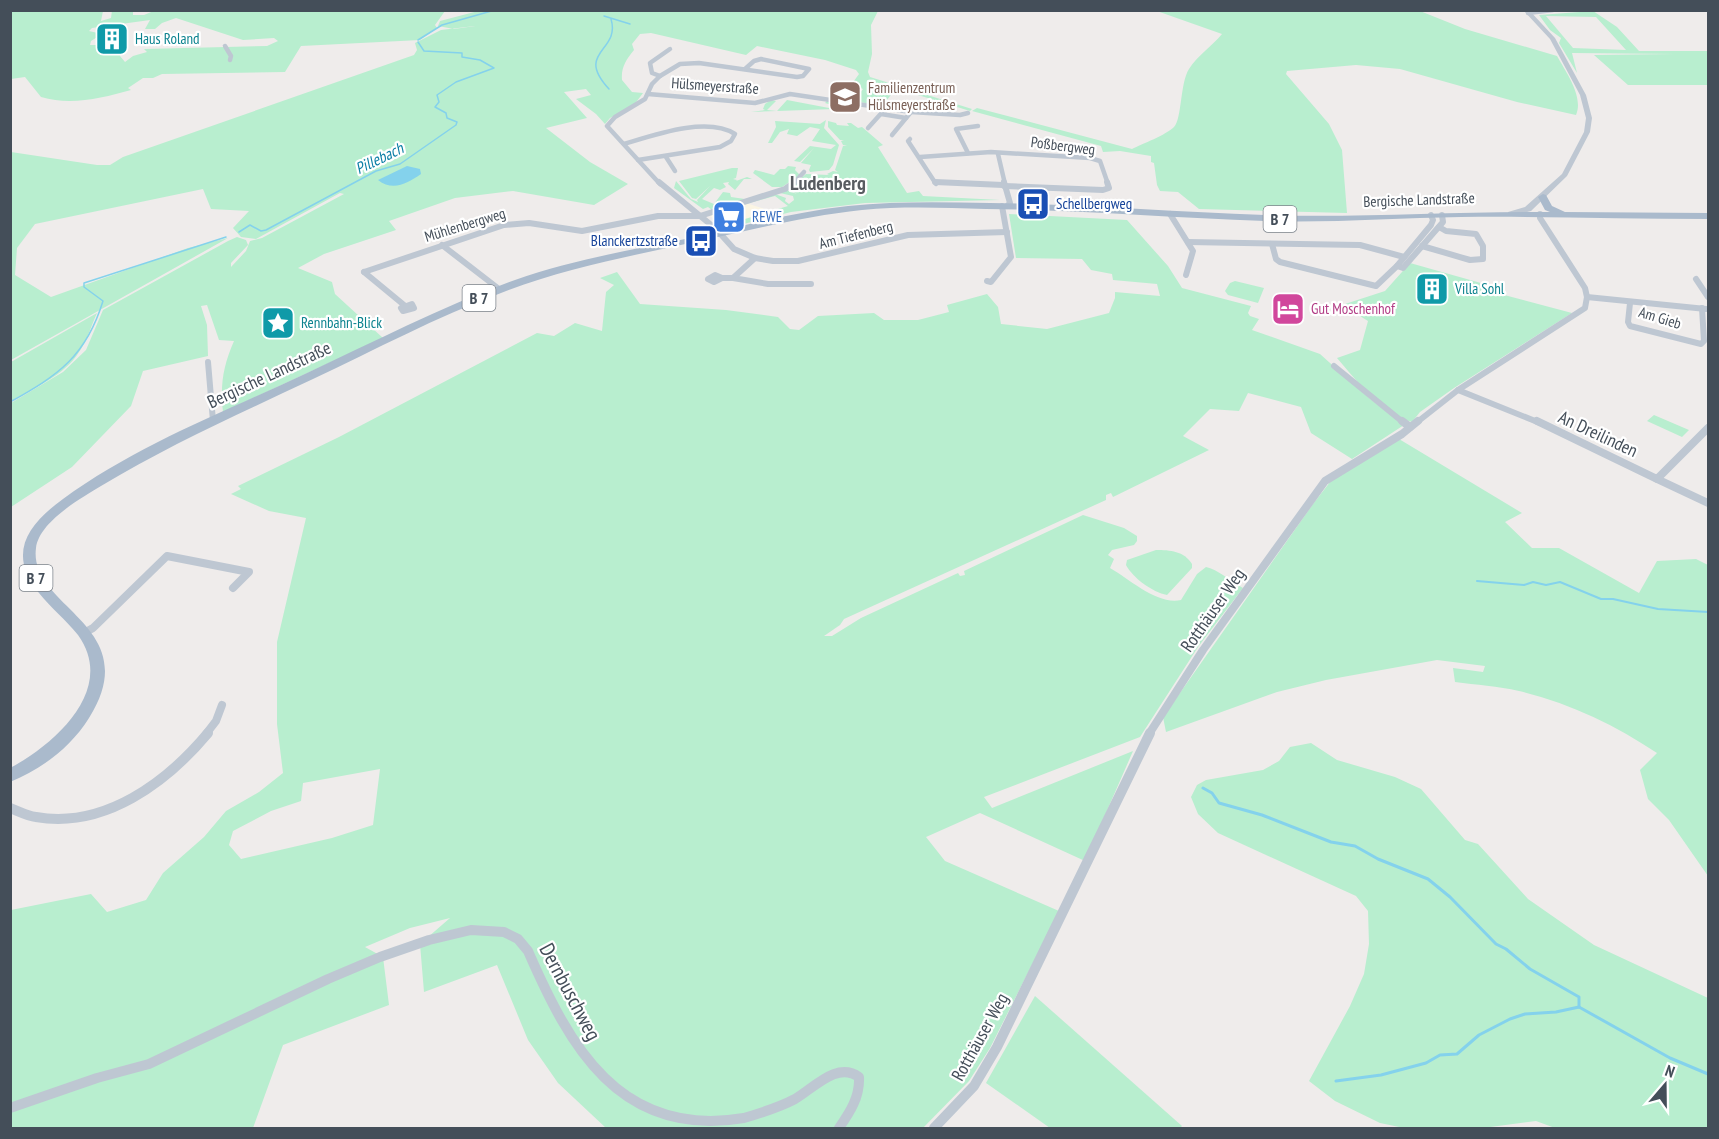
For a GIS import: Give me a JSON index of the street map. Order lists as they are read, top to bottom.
{
  "streets": {
    "main road": ["Bergische Landstraße", "B 7"],
    "street": [
      "Hülsmeyerstraße",
      "Poßbergweg",
      "Mühlenbergweg",
      "Am Tiefenberg",
      "Am Gieb",
      "An Dreilinden",
      "Rotthäuser Weg",
      "Dernbuschweg"
    ]
  },
  "crossings": [
    ["Bergische Landstraße", "Am Tiefenberg"],
    ["Am Gieb", "Rotthäuser Weg"],
    ["An Dreilinden", "Rotthäuser Weg"]
  ],
  "districts": ["Ludenberg"],
  "water": ["Pillebach"],
  "places": {
    "building": ["Haus Roland", "Villa Sohl"],
    "school or university": ["Familienzentrum Hülsmeyerstraße"],
    "bus stop": ["Schellbergweg", "Blanckertzstraße"],
    "supermarket": ["REWE"],
    "hotel": ["Gut Moschenhof"],
    "place": ["Rennbahn-Blick"]
  },
  "north": "top"
}
